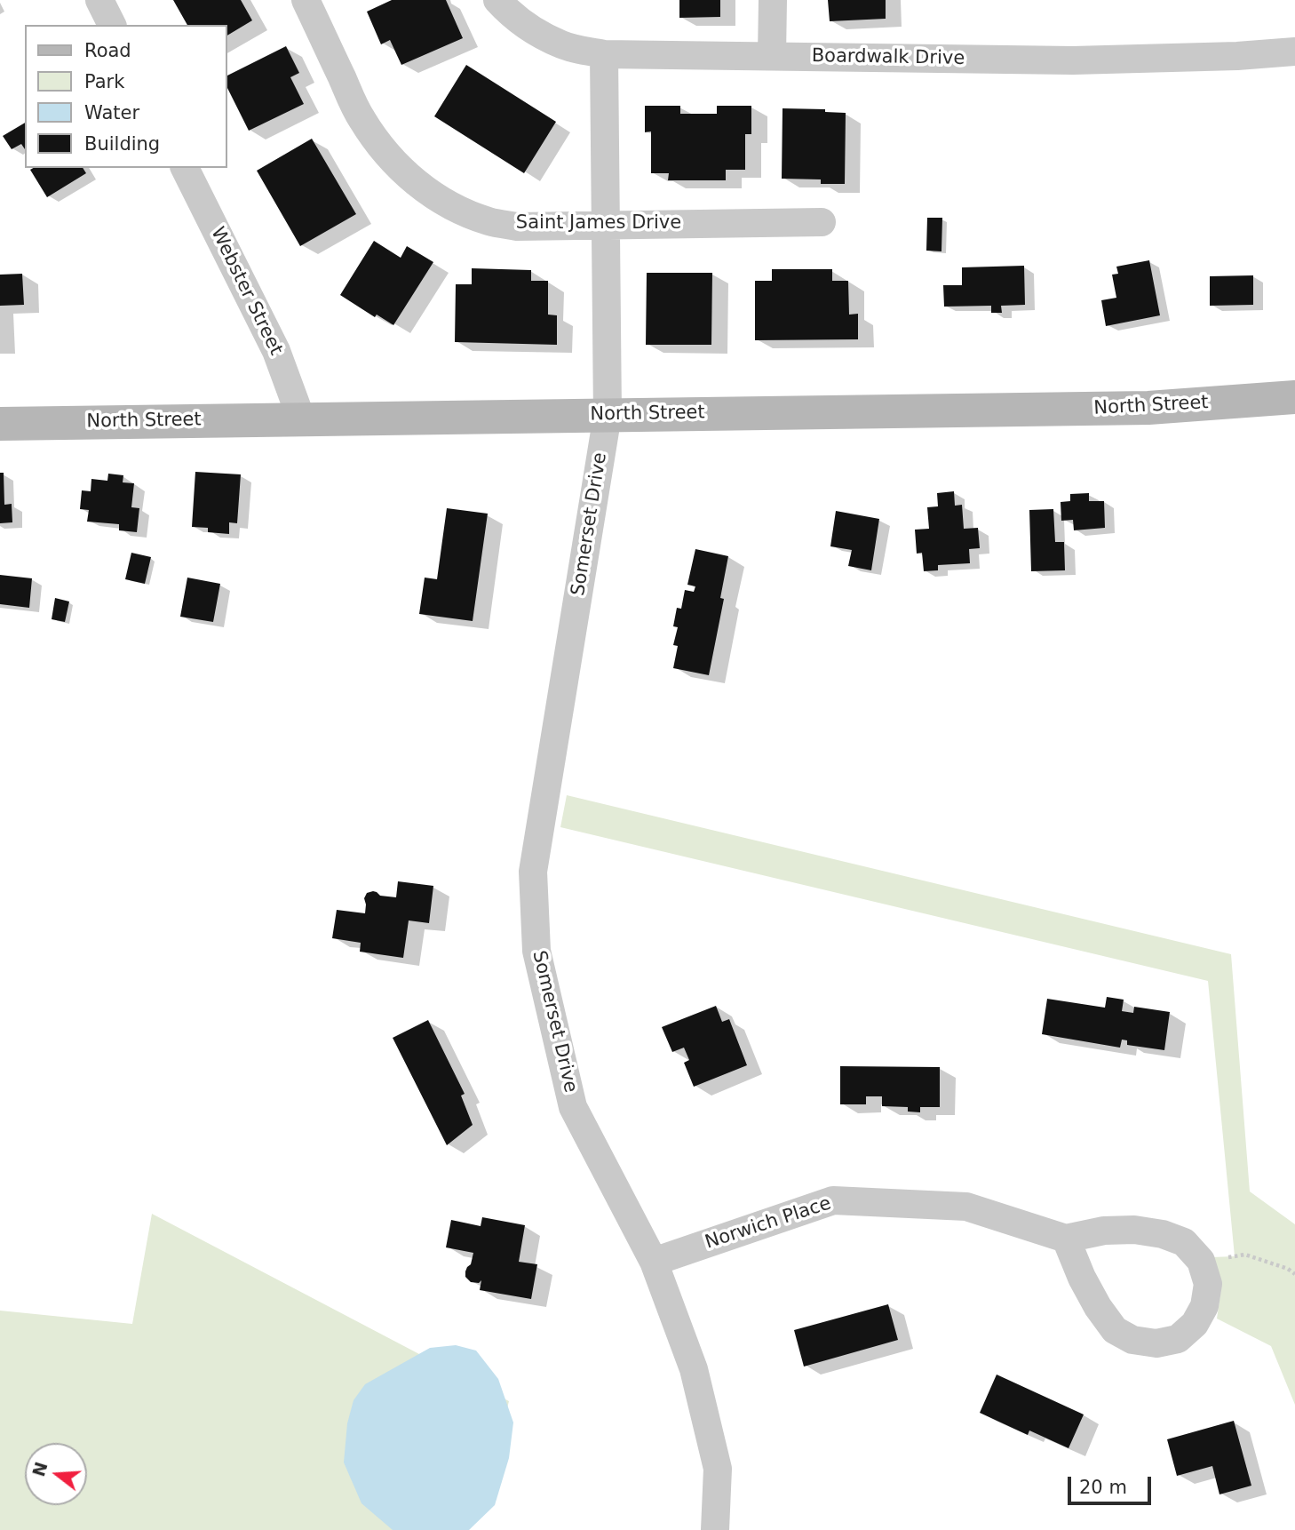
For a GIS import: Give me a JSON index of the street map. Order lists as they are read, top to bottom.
{
  "streets": {
    "main road": ["North Street"],
    "street": [
      "Boardwalk Drive",
      "Saint James Drive",
      "Webster Street",
      "Somerset Drive",
      "Norwich Place"
    ]
  },
  "crossings": [
    ["Boardwalk Drive", "Somerset Drive"],
    ["Saint James Drive", "Somerset Drive"],
    ["Webster Street", "North Street"],
    ["North Street", "Somerset Drive"],
    ["Somerset Drive", "Norwich Place"]
  ],
  "legend": [
    "Road",
    "Park",
    "Water",
    "Building"
  ],
  "scale_bar": "20 m",
  "north": "left"
}
